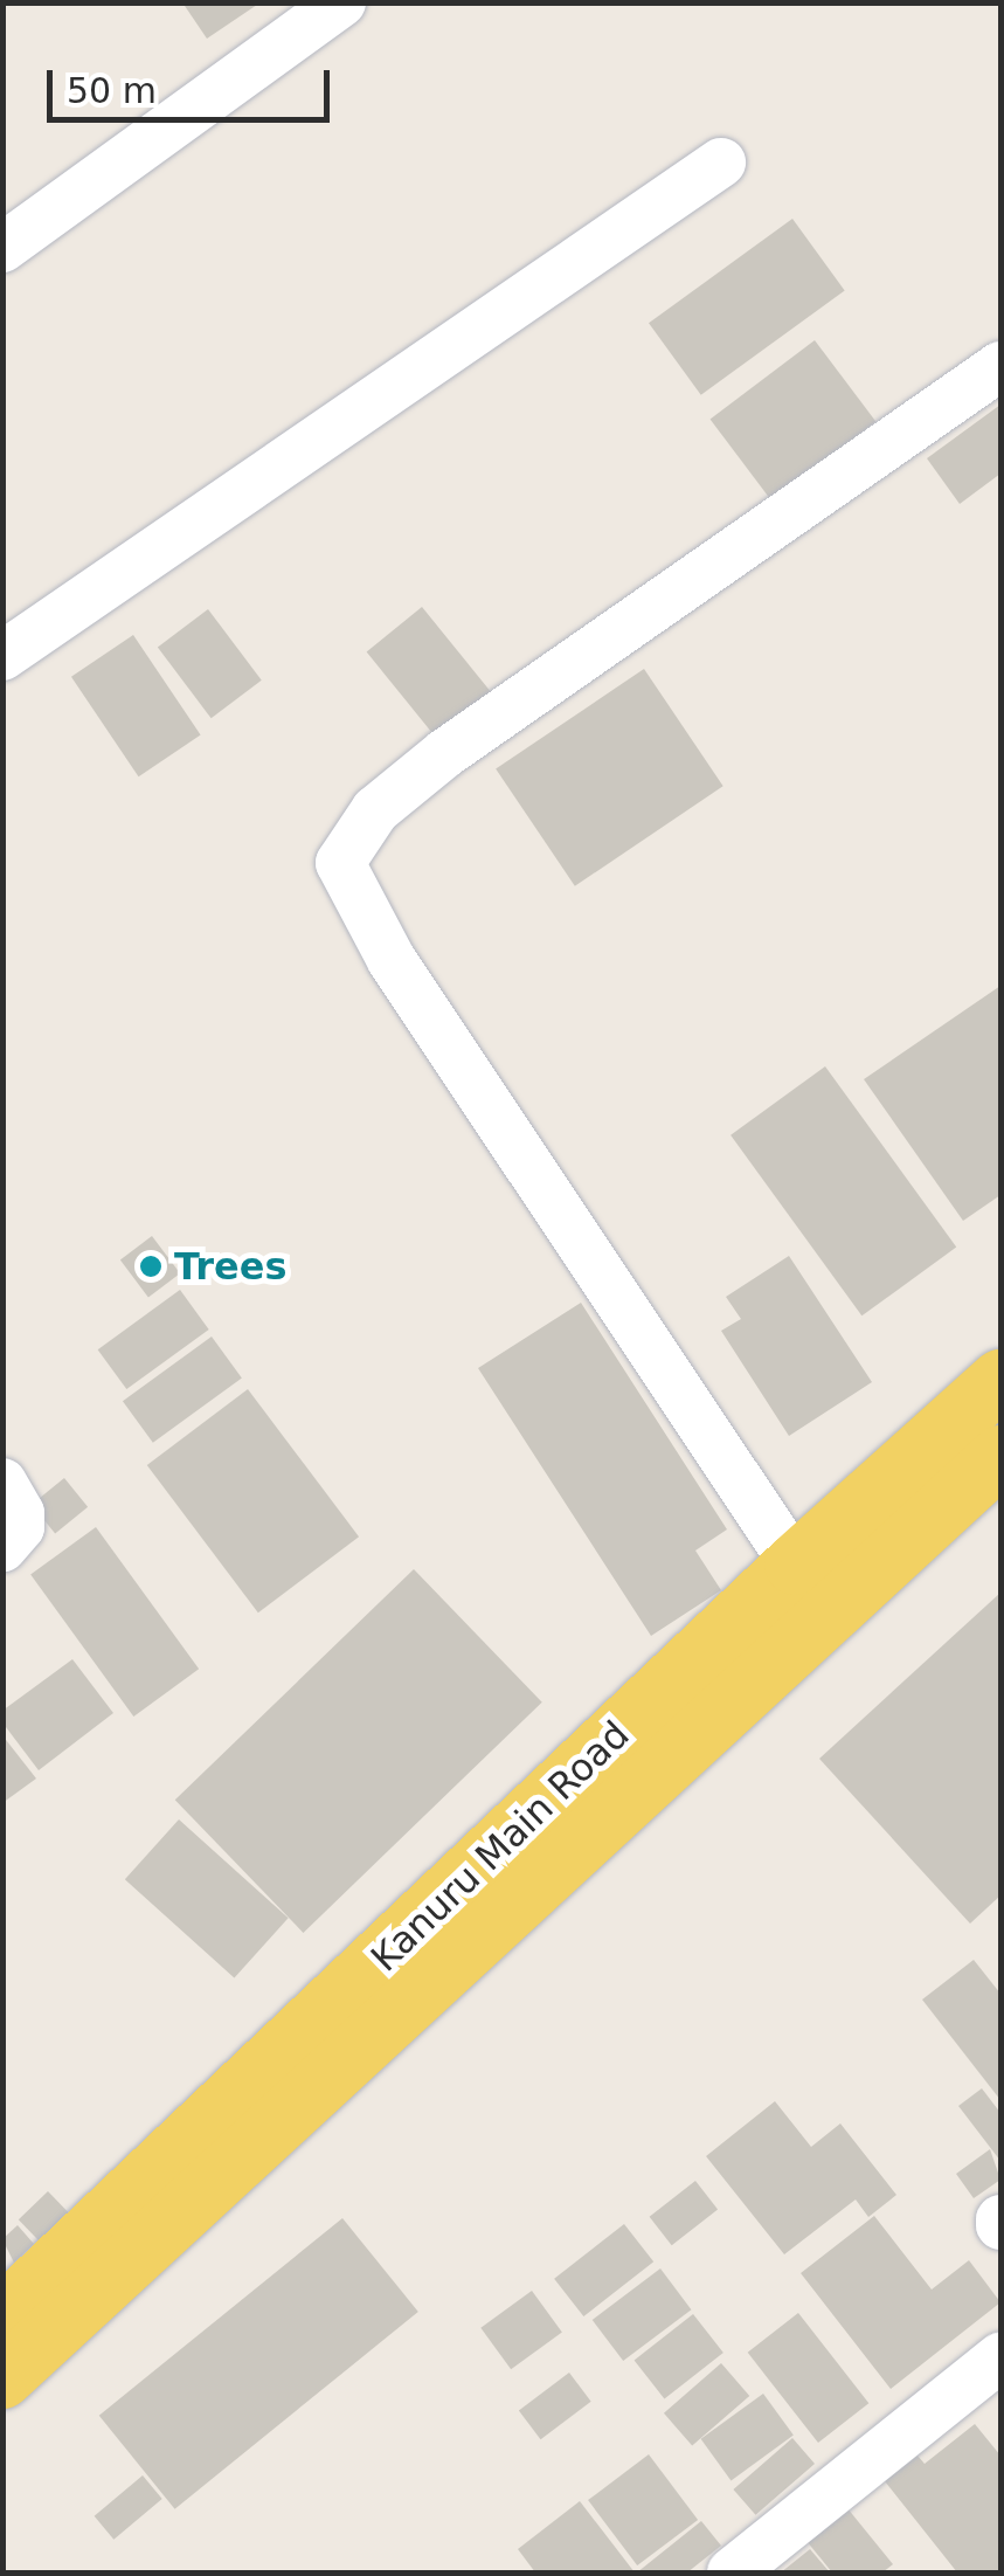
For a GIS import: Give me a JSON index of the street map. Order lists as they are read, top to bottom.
{
  "streets": {
    "main road": ["Kanuru Main Road"]
  },
  "places": ["Trees"],
  "scale_bar": "50 m"
}
